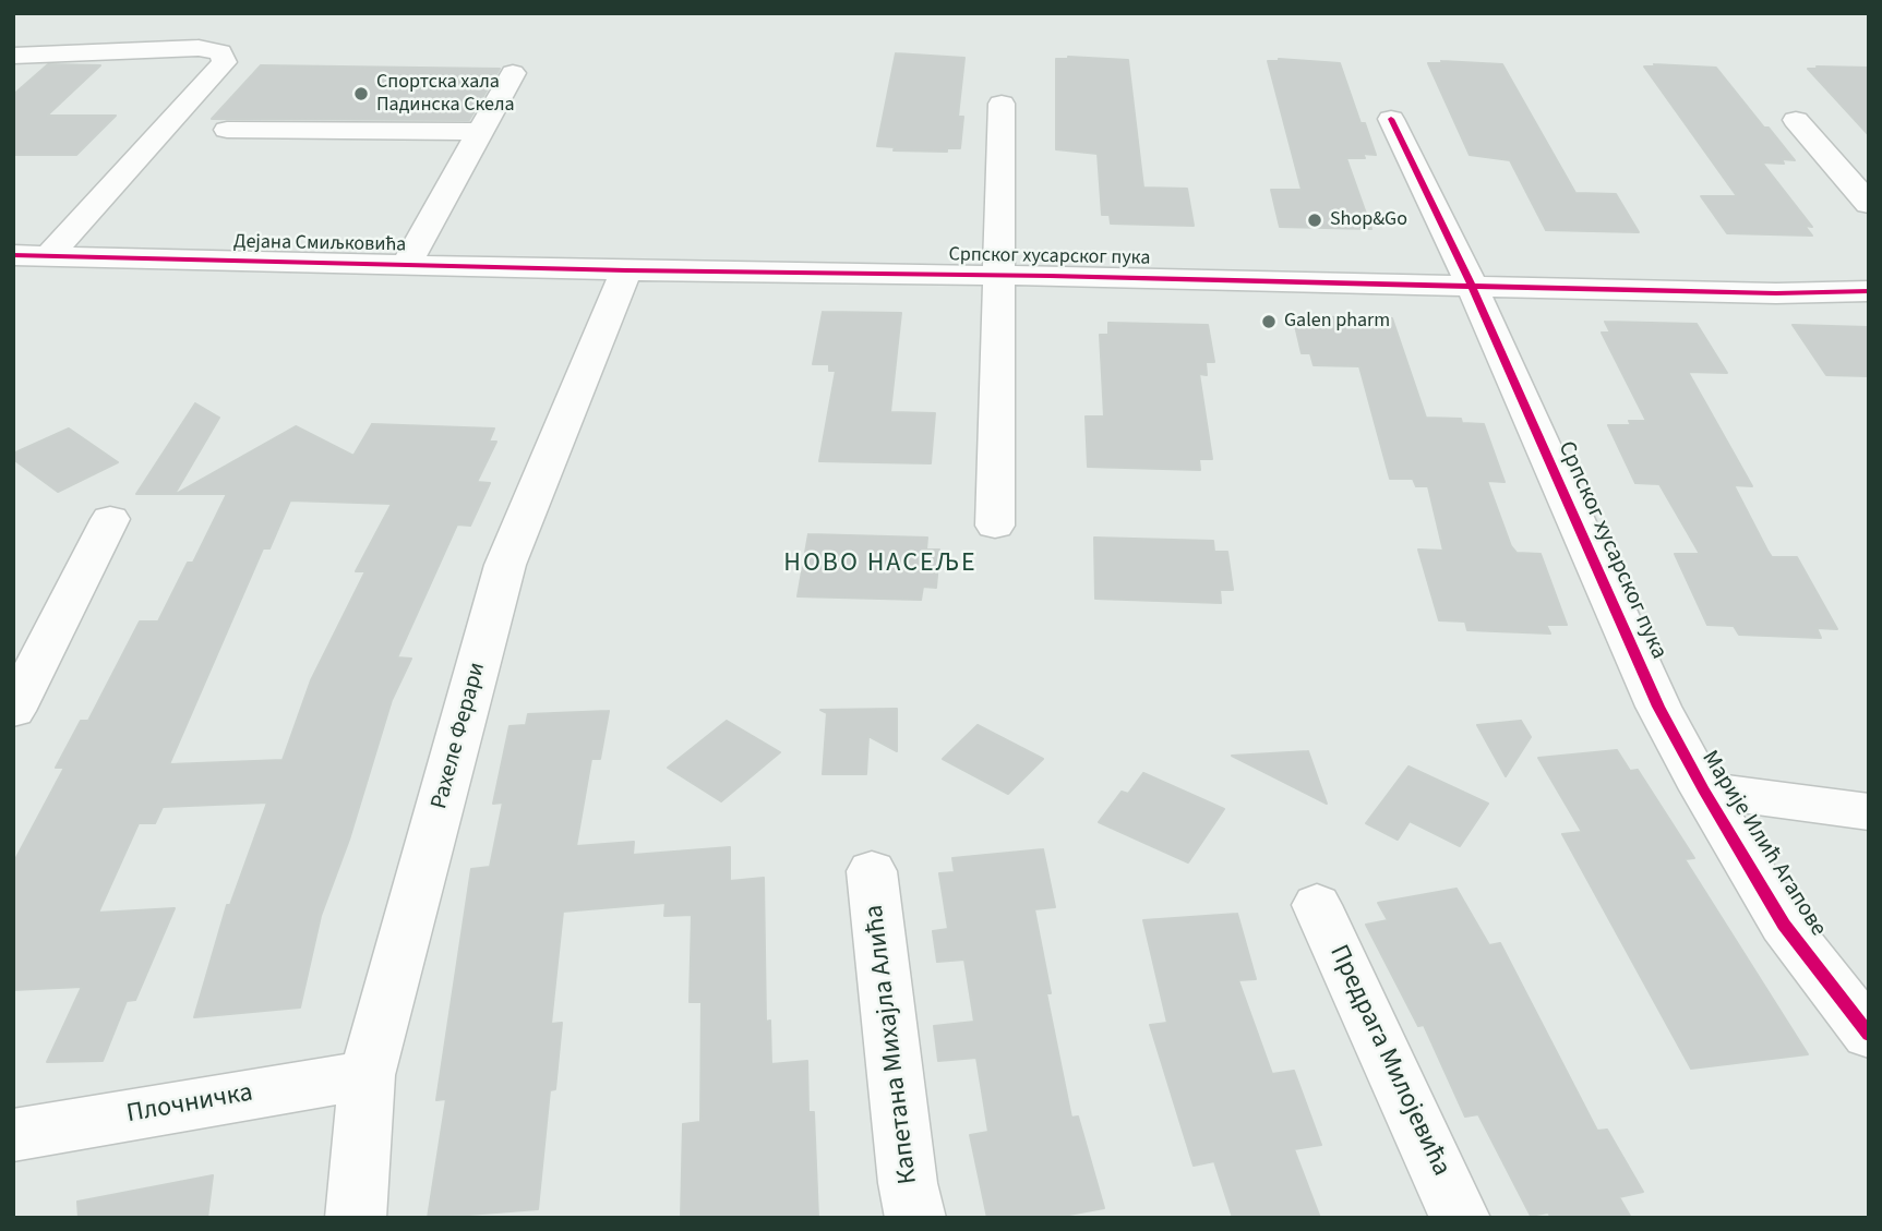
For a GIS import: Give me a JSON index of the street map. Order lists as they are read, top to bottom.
{
  "streets": {
    "street": [
      "Дејана Смиљковића",
      "Српског хусарског пука",
      "Рахеле Ферари",
      "Марије Илић Агапове",
      "Капетана Михајла Алића",
      "Предрага Милојевића",
      "Плочничка"
    ]
  },
  "crossings": [
    ["Дејана Смиљковића", "Српског хусарског пука"],
    ["Дејана Смиљковића", "Рахеле Ферари"],
    ["Српског хусарског пука", "Рахеле Ферари"],
    ["Српског хусарског пука", "Марије Илић Агапове"],
    ["Рахеле Ферари", "Плочничка"]
  ],
  "districts": ["НОВО НАСЕЉЕ"],
  "places": ["Спортска хала Падинска Скела", "Shop&Go", "Galen pharm"]
}
